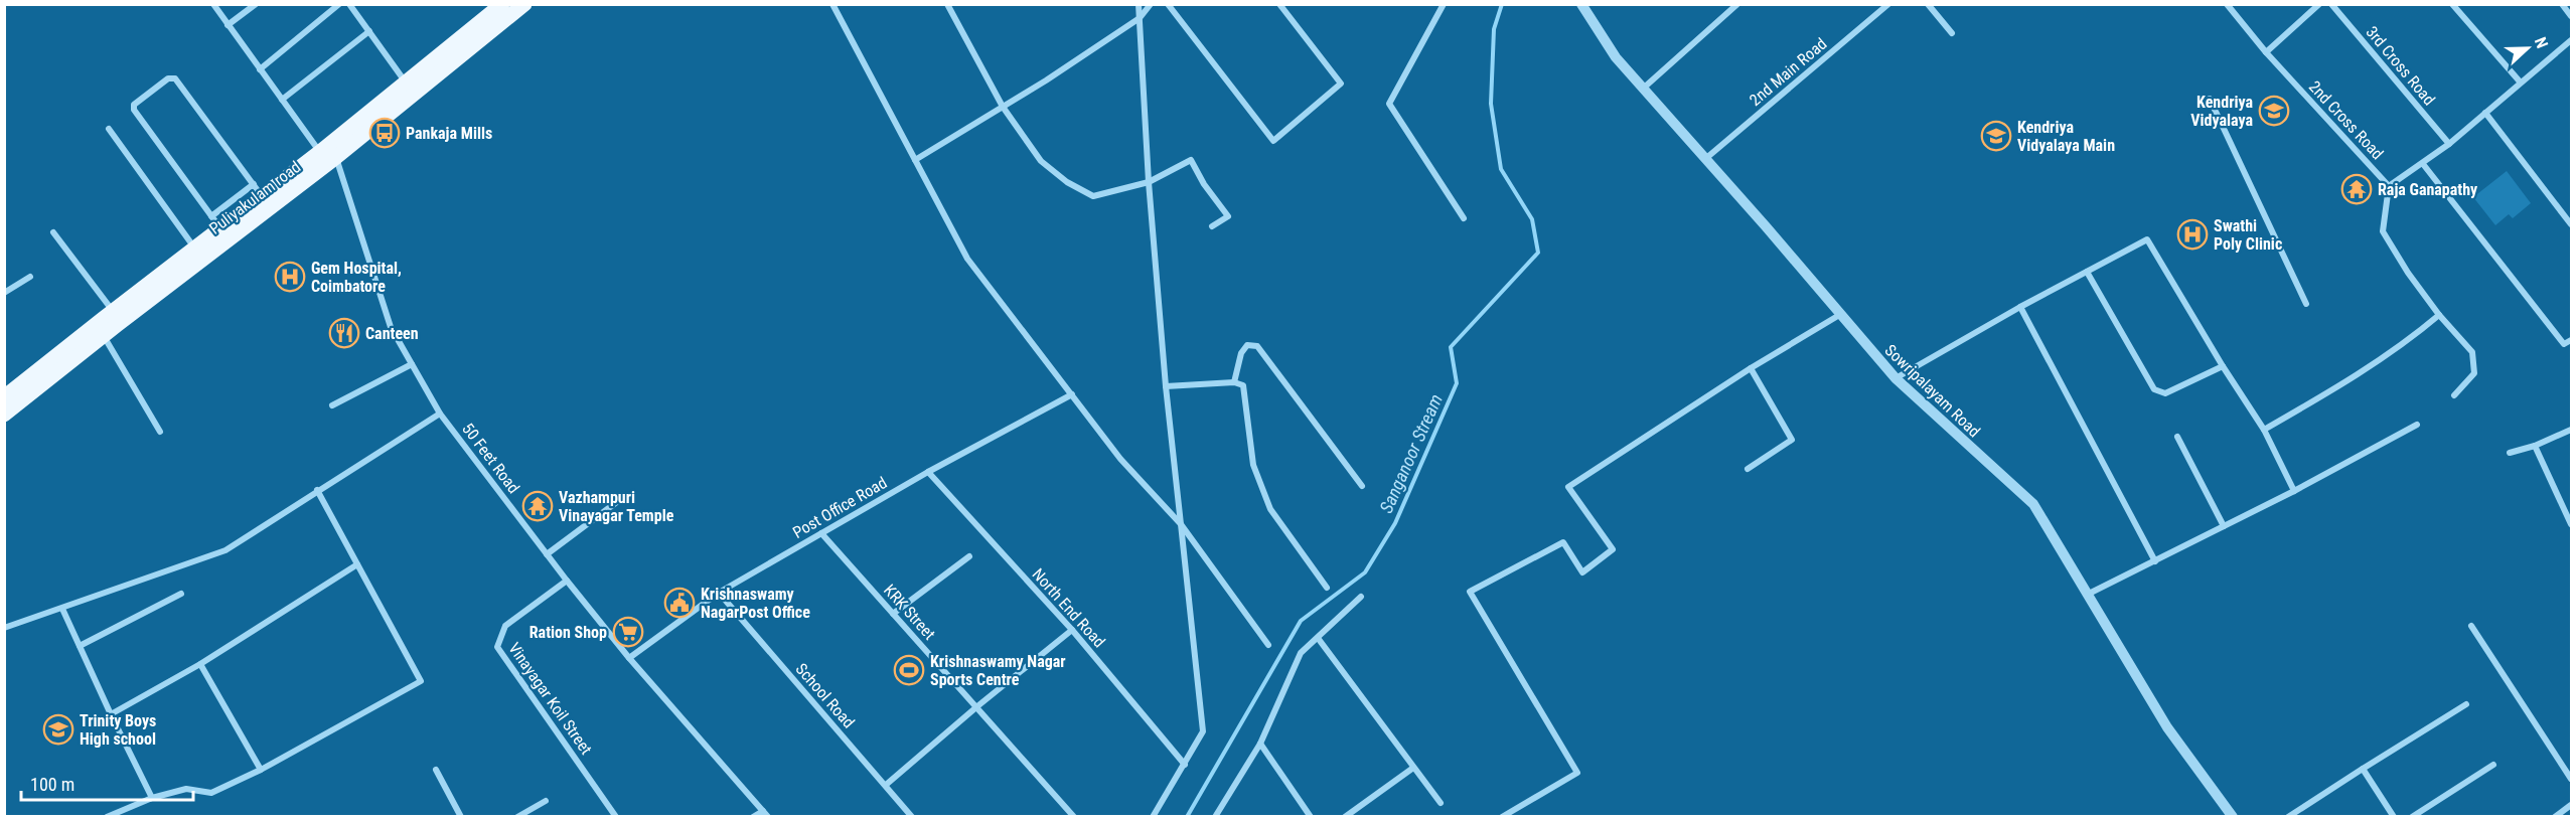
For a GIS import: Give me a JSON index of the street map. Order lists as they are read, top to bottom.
{
  "streets": {
    "main road": ["Puliyakulam road"],
    "street": [
      "3rd Cross Road",
      "2nd Main Road",
      "2nd Cross Road",
      "Sowripalayam Road",
      "50 Feet Road",
      "Post Office Road",
      "North End Road",
      "KRK Street",
      "School Road",
      "Vinayagar Koil Street"
    ]
  },
  "crossings": [
    ["2nd Main Road", "Sowripalayam Road"],
    ["Puliyakulam road", "50 Feet Road"],
    ["50 Feet Road", "Post Office Road"],
    ["50 Feet Road", "Vinayagar Koil Street"],
    ["Post Office Road", "North End Road"],
    ["Post Office Road", "KRK Street"],
    ["Post Office Road", "School Road"]
  ],
  "water": ["Sanganoor Stream"],
  "places": {
    "school or university": ["Kendriya Vidyalaya", "Kendriya Vidyalaya Main", "Trinity Boys High school"],
    "bus stop": ["Pankaja Mills"],
    "temple": ["Raja Ganapathy", "Vazhampuri Vinayagar Temple"],
    "hospital": ["Swathi Poly Clinic", "Gem Hospital, Coimbatore"],
    "restaurant": ["Canteen"],
    "public building": ["Krishnaswamy NagarPost Office"],
    "supermarket": ["Ration Shop"],
    "sports": ["Krishnaswamy Nagar Sports Centre"]
  },
  "scale_bar": "100 m",
  "north": "right"
}
